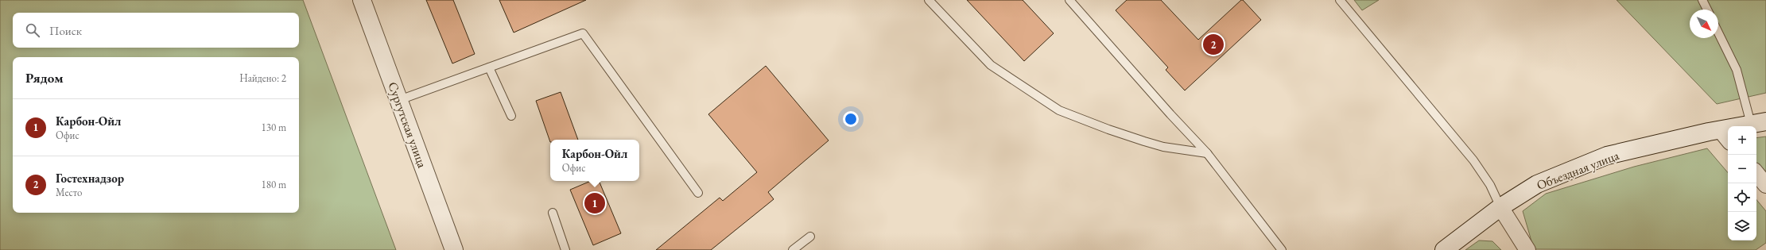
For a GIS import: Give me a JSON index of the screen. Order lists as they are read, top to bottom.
{
  "streets": {
    "main road": ["Сургутская улица", "Объездная улица"]
  },
  "north": "bottom right",
  "page": {
    "search": "Поиск",
    "pins": ["2", "1"],
    "heading": ["Рядом", "Найдено: 2"],
    "list": [
      {
        "mark": "1",
        "name": "Карбон-Ойл",
        "note": "Офис",
        "value": "130 m"
      },
      {
        "mark": "2",
        "name": "Гостехнадзор",
        "note": "Место",
        "value": "180 m"
      }
    ],
    "map_buttons": ["+", "−"],
    "popup": ["Карбон-Ойл", "Офис"]
  }
}
